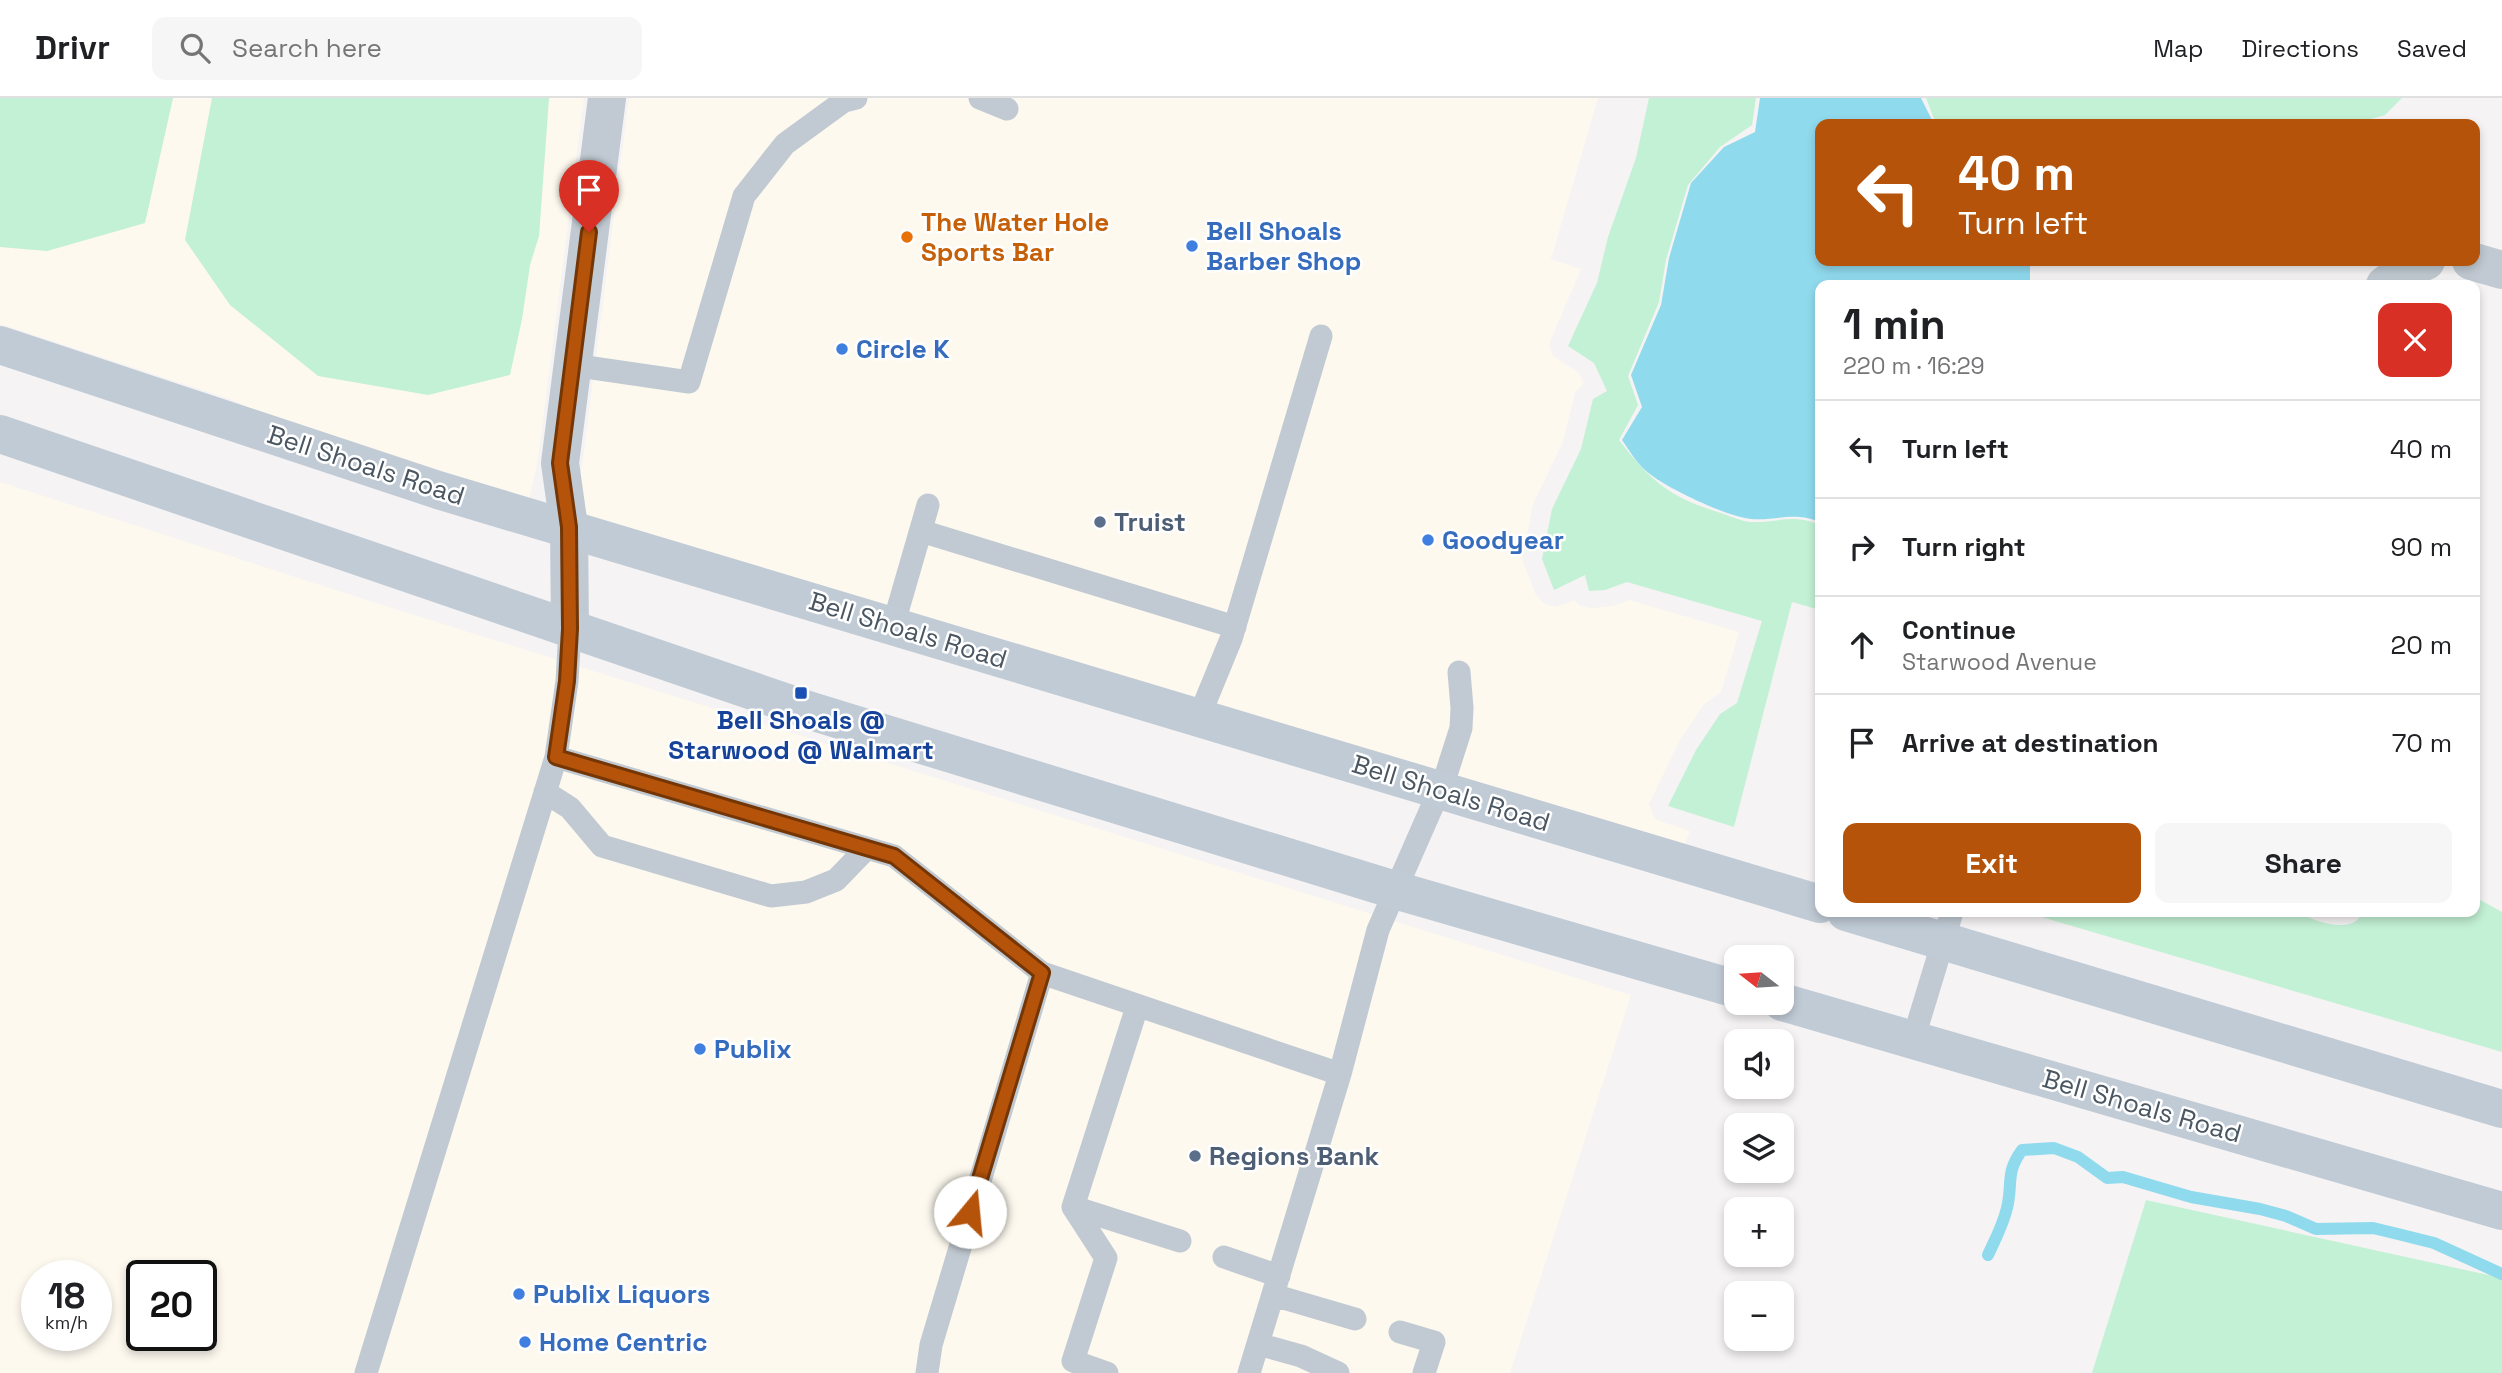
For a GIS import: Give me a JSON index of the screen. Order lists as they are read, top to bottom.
{
  "streets": {
    "main road": ["Bell Shoals Road"]
  },
  "places": {
    "other": [
      "The Water Hole Sports Bar",
      "Bell Shoals Barber Shop",
      "Circle K",
      "Truist",
      "Goodyear",
      "Publix",
      "Regions Bank",
      "Publix Liquors",
      "Home Centric"
    ],
    "transit": ["Bell Shoals @ Starwood @ Walmart"]
  },
  "north": "left",
  "page": {
    "header": "Drivr",
    "search": "Search here",
    "nav": ["Map", "Directions", "Saved"],
    "turn": ["40 m", "Turn left"],
    "heading": ["1 min", "220 m · 16:29"],
    "list": [
      {
        "name": "Turn left",
        "value": "40 m"
      },
      {
        "name": "Turn right",
        "value": "90 m"
      },
      {
        "name": "Continue",
        "note": "Starwood Avenue",
        "value": "20 m"
      },
      {
        "name": "Arrive at destination",
        "value": "70 m"
      }
    ],
    "buttons": ["Exit", "Share"],
    "map_buttons": ["+", "−"],
    "speed": "18 km/h",
    "limit": "20"
  }
}
